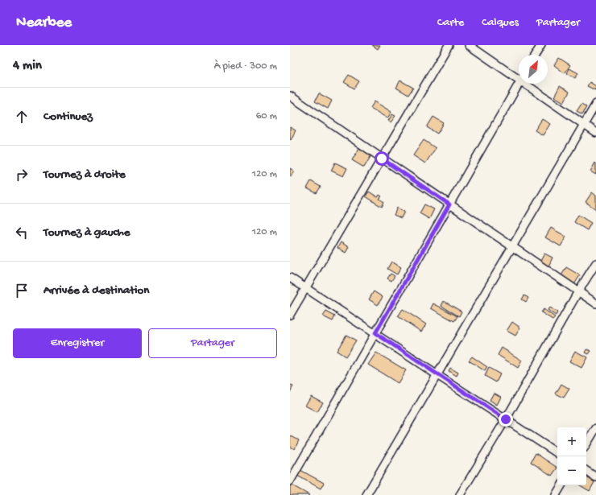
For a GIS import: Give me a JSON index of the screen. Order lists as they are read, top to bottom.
{
  "north": "top right",
  "page": {
    "header": "Nearbee",
    "nav": ["Carte", "Calques", "Partager"],
    "heading": ["4 min", "À pied · 300 m"],
    "list": [
      ["Continuez", "60 m"],
      ["Tournez à droite", "120 m"],
      ["Tournez à gauche", "120 m"],
      "Arrivée à destination"
    ],
    "buttons": ["Enregistrer", "Partager"],
    "map_buttons": ["+", "−"]
  }
}
